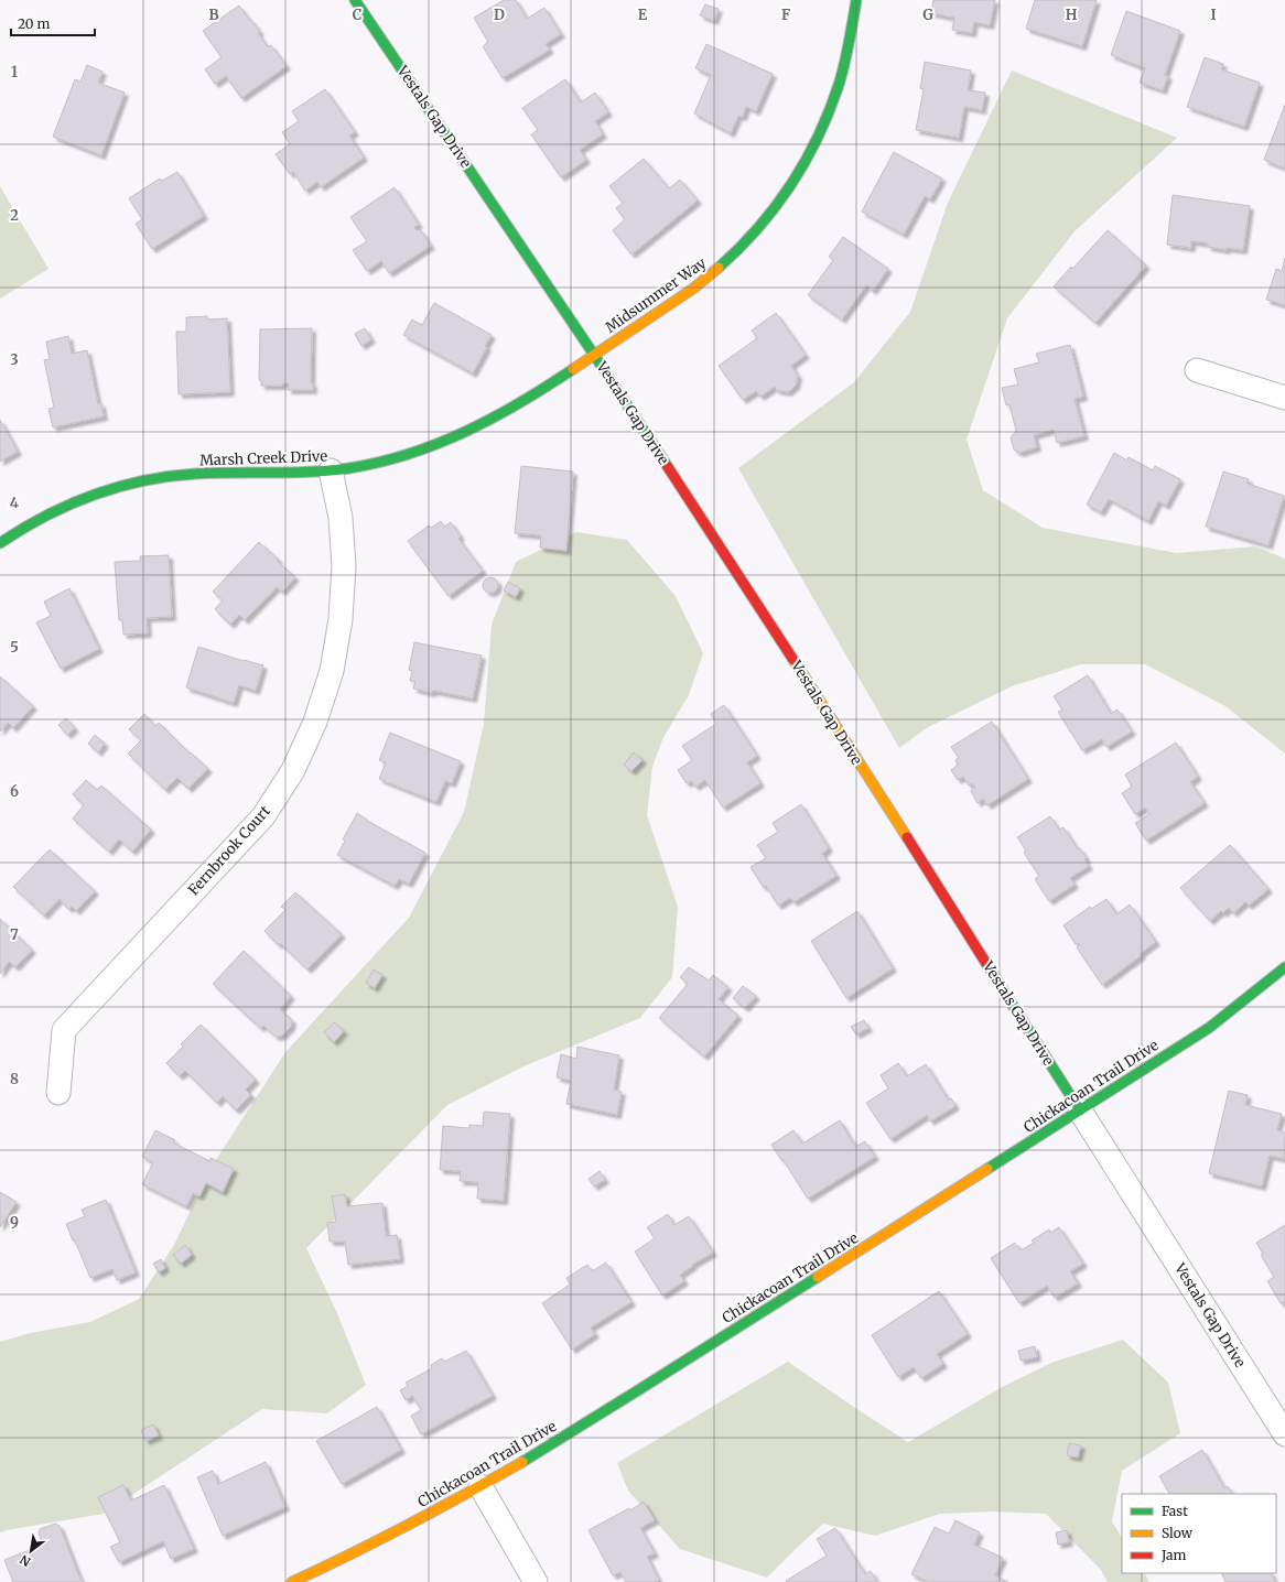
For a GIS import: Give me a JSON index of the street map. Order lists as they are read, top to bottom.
{
  "streets": {
    "street": [
      "Vestals Gap Drive",
      "Midsummer Way",
      "Marsh Creek Drive",
      "Fernbrook Court",
      "Chickacoan Trail Drive"
    ]
  },
  "crossings": [
    ["Vestals Gap Drive", "Midsummer Way"],
    ["Vestals Gap Drive", "Marsh Creek Drive"],
    ["Vestals Gap Drive", "Chickacoan Trail Drive"],
    ["Midsummer Way", "Marsh Creek Drive"],
    ["Marsh Creek Drive", "Fernbrook Court"]
  ],
  "legend": ["Fast", "Slow", "Jam"],
  "scale_bar": "20 m",
  "north": "bottom left",
  "grid": {
    "columns": [
      "B",
      "C",
      "D",
      "E",
      "F",
      "G",
      "H",
      "I"
    ],
    "rows": [
      "1",
      "2",
      "3",
      "4",
      "5",
      "6",
      "7",
      "8",
      "9"
    ]
  }
}
